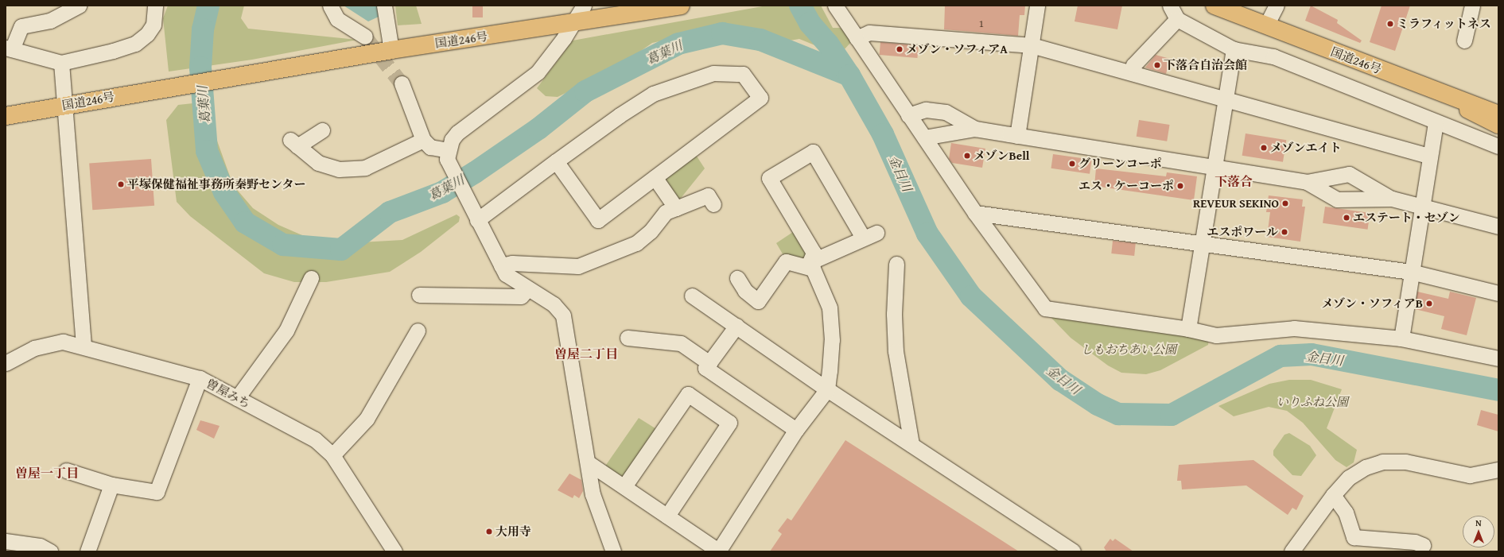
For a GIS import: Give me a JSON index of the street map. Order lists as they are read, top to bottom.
{
  "streets": {
    "main road": ["国道246号"],
    "street": ["曽屋みち"]
  },
  "districts": ["下落合", "曽屋二丁目", "曽屋一丁目"],
  "water": ["葛葉川", "金目川"],
  "parks": ["しもおちあい公園", "いりふね公園"],
  "places": [
    "ミラフィットネス",
    "メゾン・ソフィアA",
    "下落合自治会館",
    "メゾンエイト",
    "メゾンBell",
    "グリーンコーポ",
    "平塚保健福祉事務所秦野センター",
    "エス・ケーコーポ",
    "REVEUR SEKINO",
    "エステート・セゾン",
    "エスポワール",
    "メゾン・ソフィアB",
    "大用寺"
  ],
  "house_numbers": ["1"],
  "north": "top"
}
